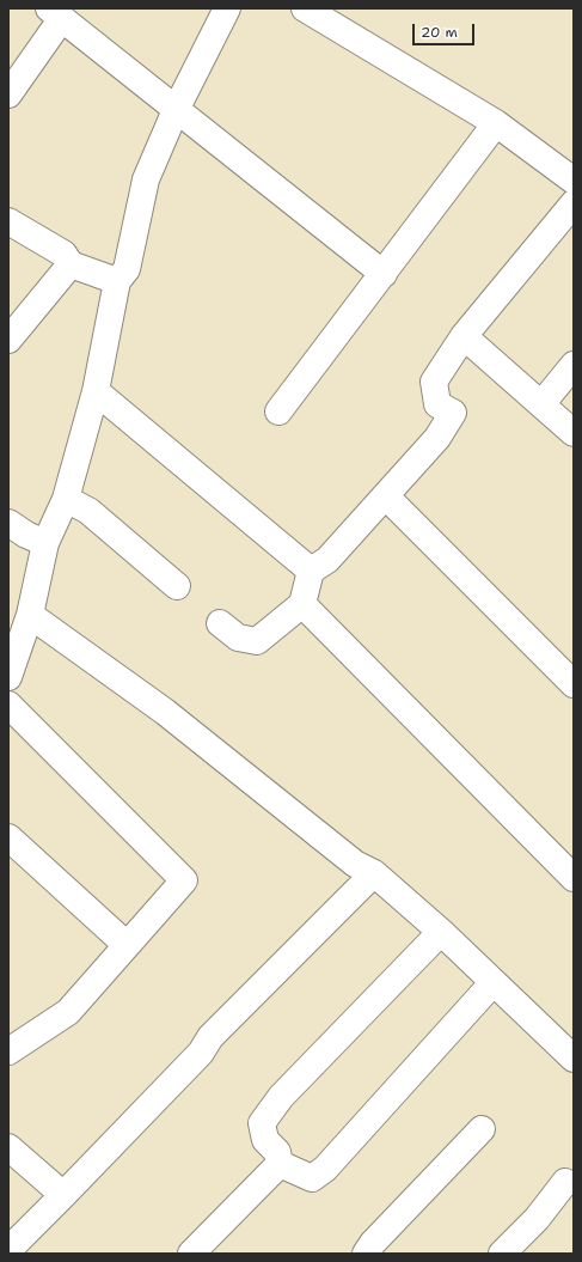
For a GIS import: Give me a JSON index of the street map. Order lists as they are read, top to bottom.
{
  "scale_bar": "20 m"
}
